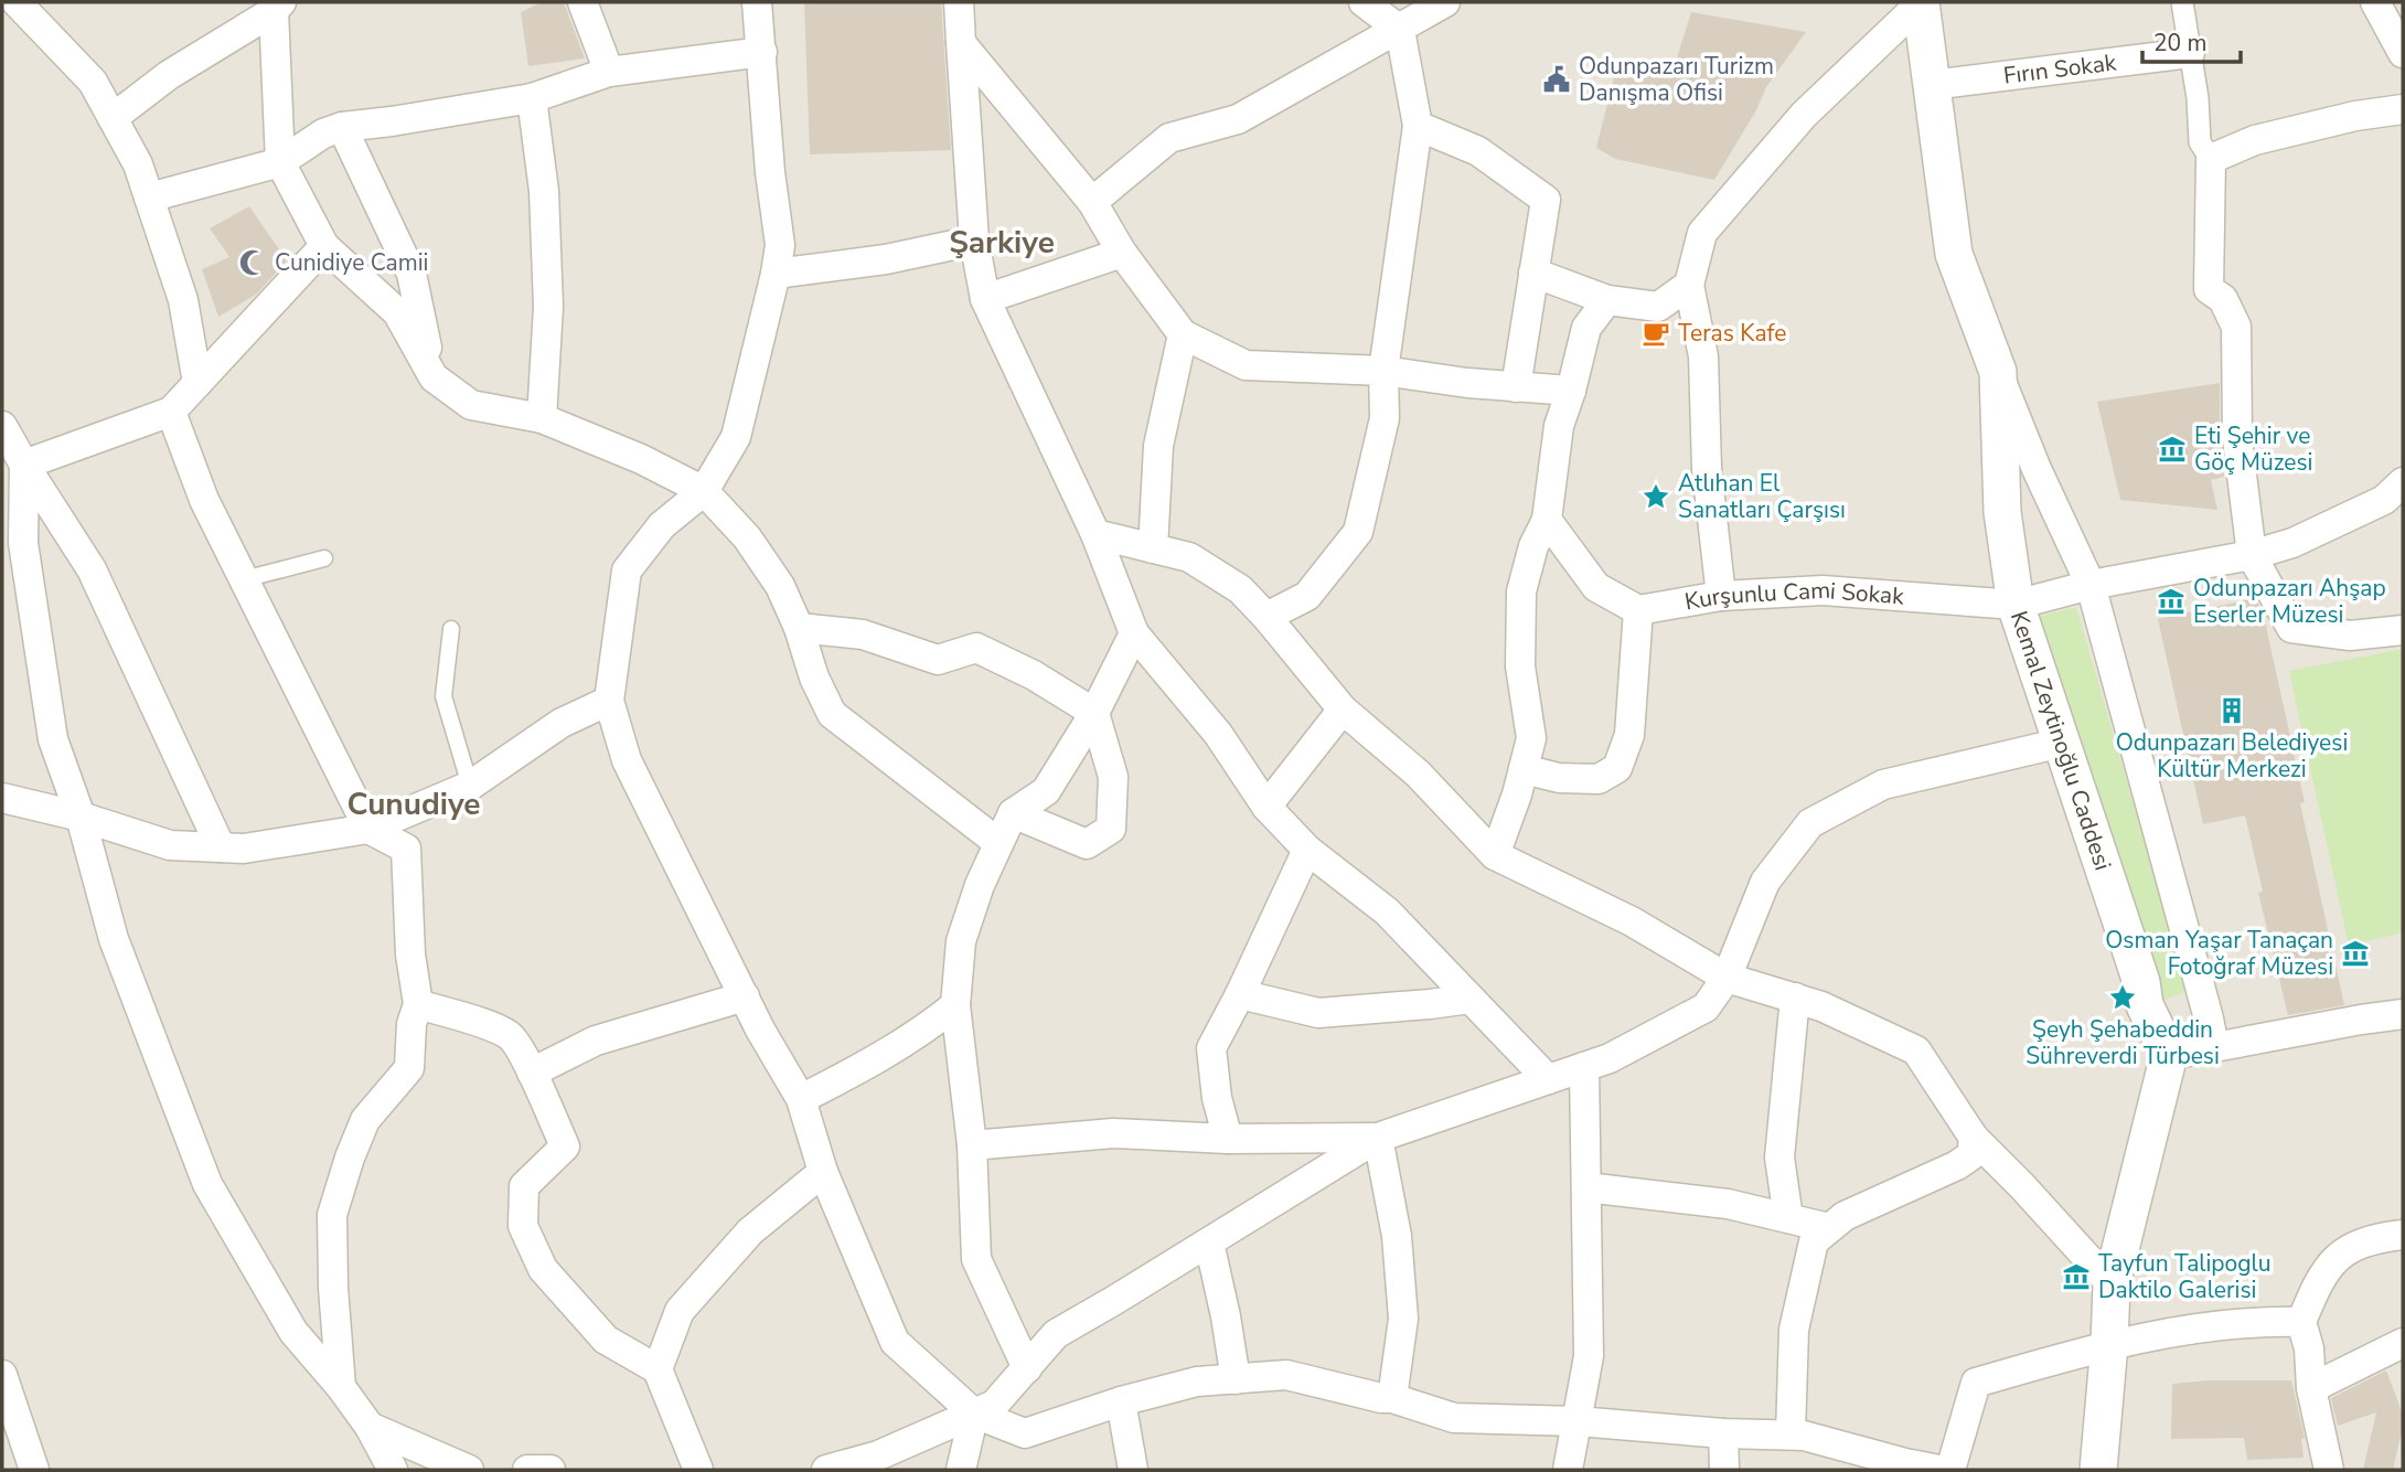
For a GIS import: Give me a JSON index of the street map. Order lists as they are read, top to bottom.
{
  "streets": {
    "street": ["Fırın Sokak", "Kurşunlu Cami Sokak", "Kemal Zeytinoğlu Caddesi"]
  },
  "crossings": [
    ["Fırın Sokak", "Kemal Zeytinoğlu Caddesi"],
    ["Kurşunlu Cami Sokak", "Kemal Zeytinoğlu Caddesi"]
  ],
  "districts": ["Şarkiye", "Cunudiye"],
  "places": {
    "public building": ["Odunpazarı Turizm Danışma Ofisi"],
    "mosque": ["Cunidiye Camii"],
    "cafe": ["Teras Kafe"],
    "museum": [
      "Eti Şehir ve Göç Müzesi",
      "Odunpazarı Ahşap Eserler Müzesi",
      "Osman Yaşar Tanaçan Fotoğraf Müzesi",
      "Tayfun Talipoglu Daktilo Galerisi"
    ],
    "place": ["Atlıhan El Sanatları Çarşısı", "Şeyh Şehabeddin Sühreverdi Türbesi"],
    "building": ["Odunpazarı Belediyesi Kültür Merkezi"]
  },
  "scale_bar": "20 m"
}
